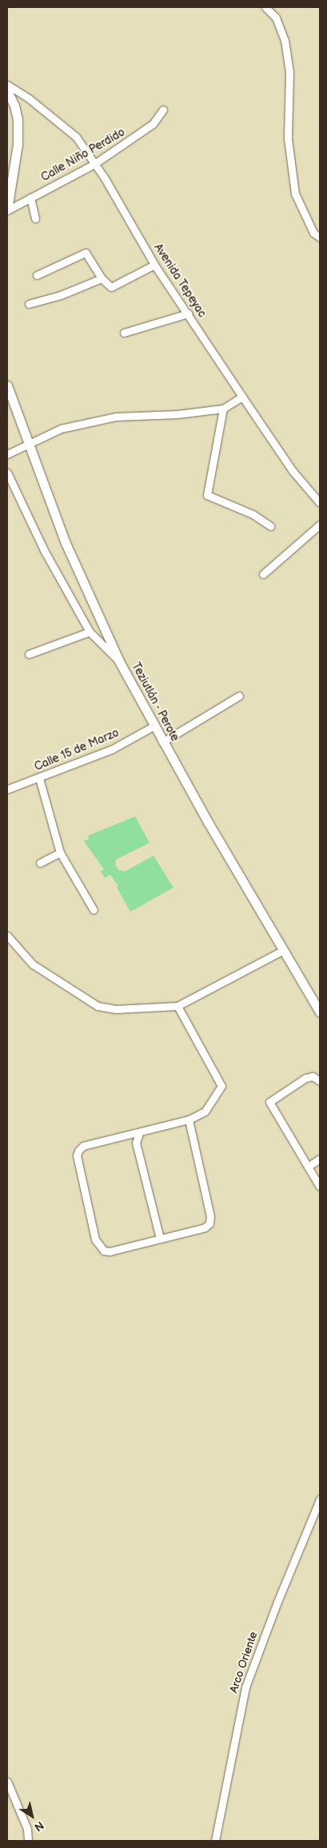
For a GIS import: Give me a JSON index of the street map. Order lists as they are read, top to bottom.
{
  "streets": {
    "main road": ["Teziutlán - Perote"],
    "street": [
      "Calle Niño Perdido",
      "Avenida Tepeyac",
      "Calle 15 de Marzo",
      "Arco Oriente"
    ]
  },
  "crossings": [
    ["Calle Niño Perdido", "Avenida Tepeyac"],
    ["Teziutlán - Perote", "Calle 15 de Marzo"]
  ],
  "north": "bottom right"
}
